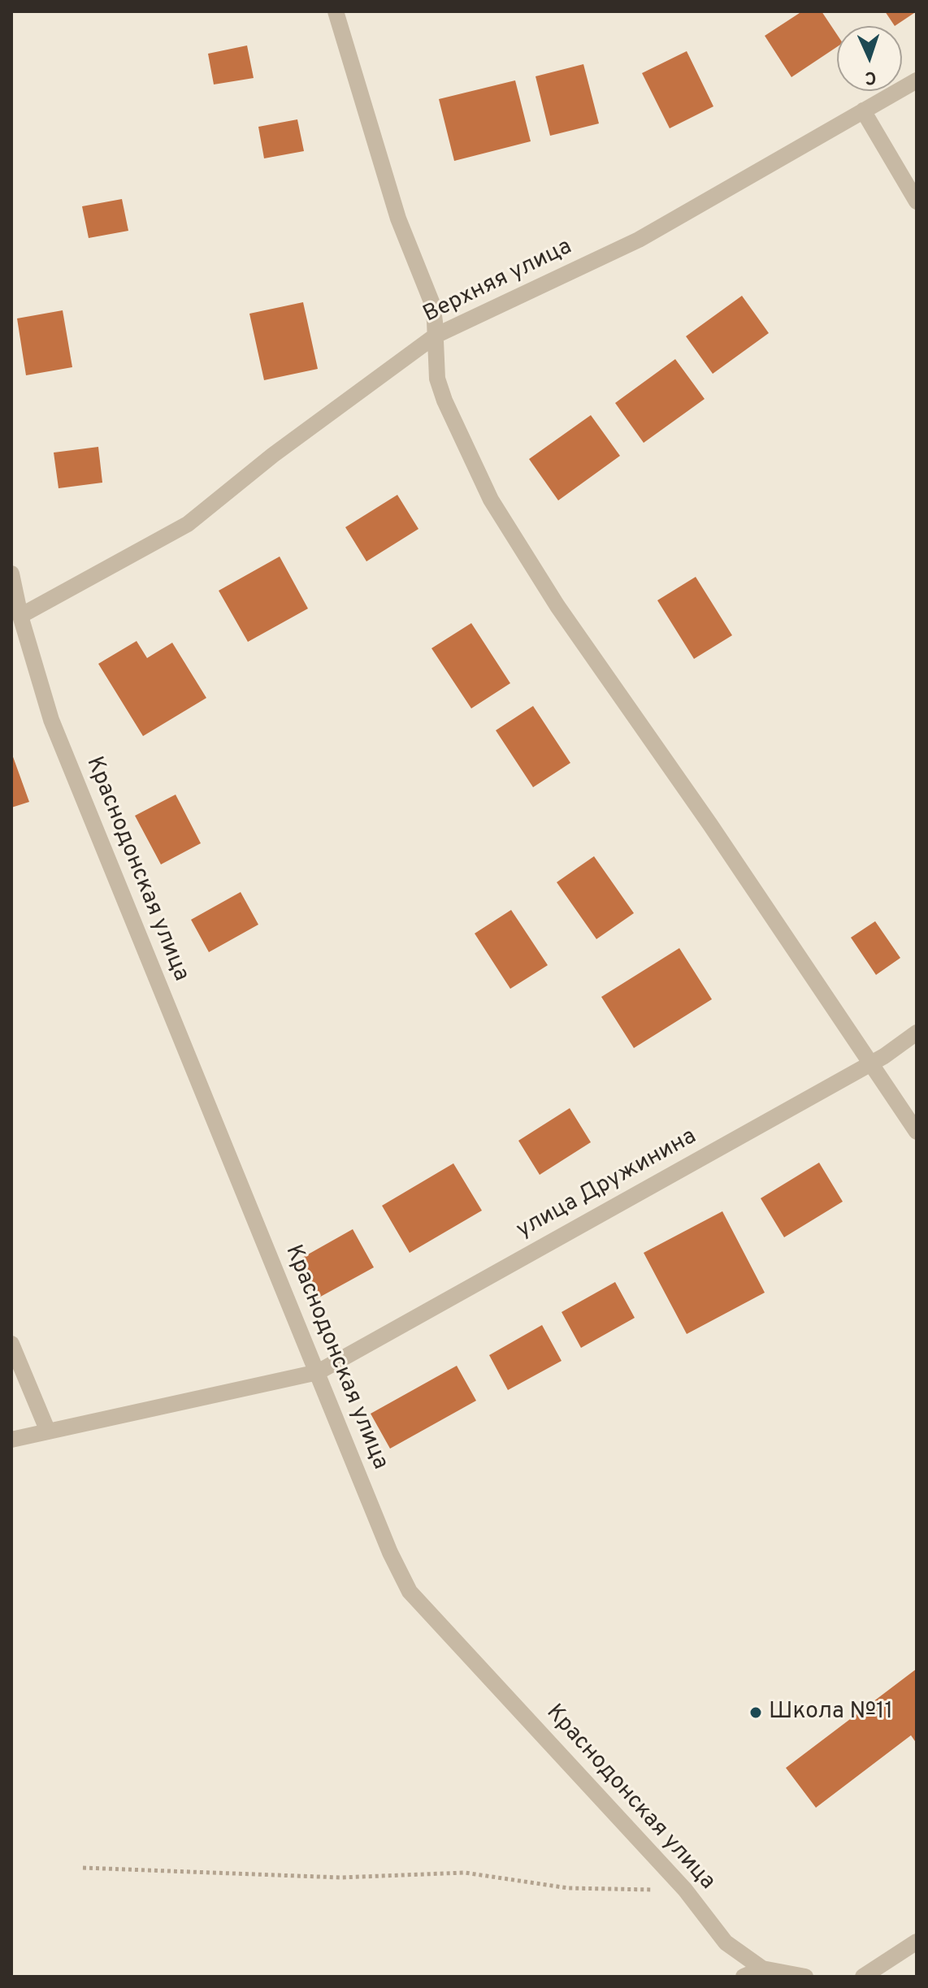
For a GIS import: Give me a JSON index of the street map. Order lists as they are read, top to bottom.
{
  "streets": {
    "street": ["Верхняя улица", "Краснодонская улица", "улица Дружинина"]
  },
  "crossings": [
    ["Верхняя улица", "Краснодонская улица"],
    ["Краснодонская улица", "улица Дружинина"]
  ],
  "places": ["Школа №11"],
  "north": "bottom"
}
